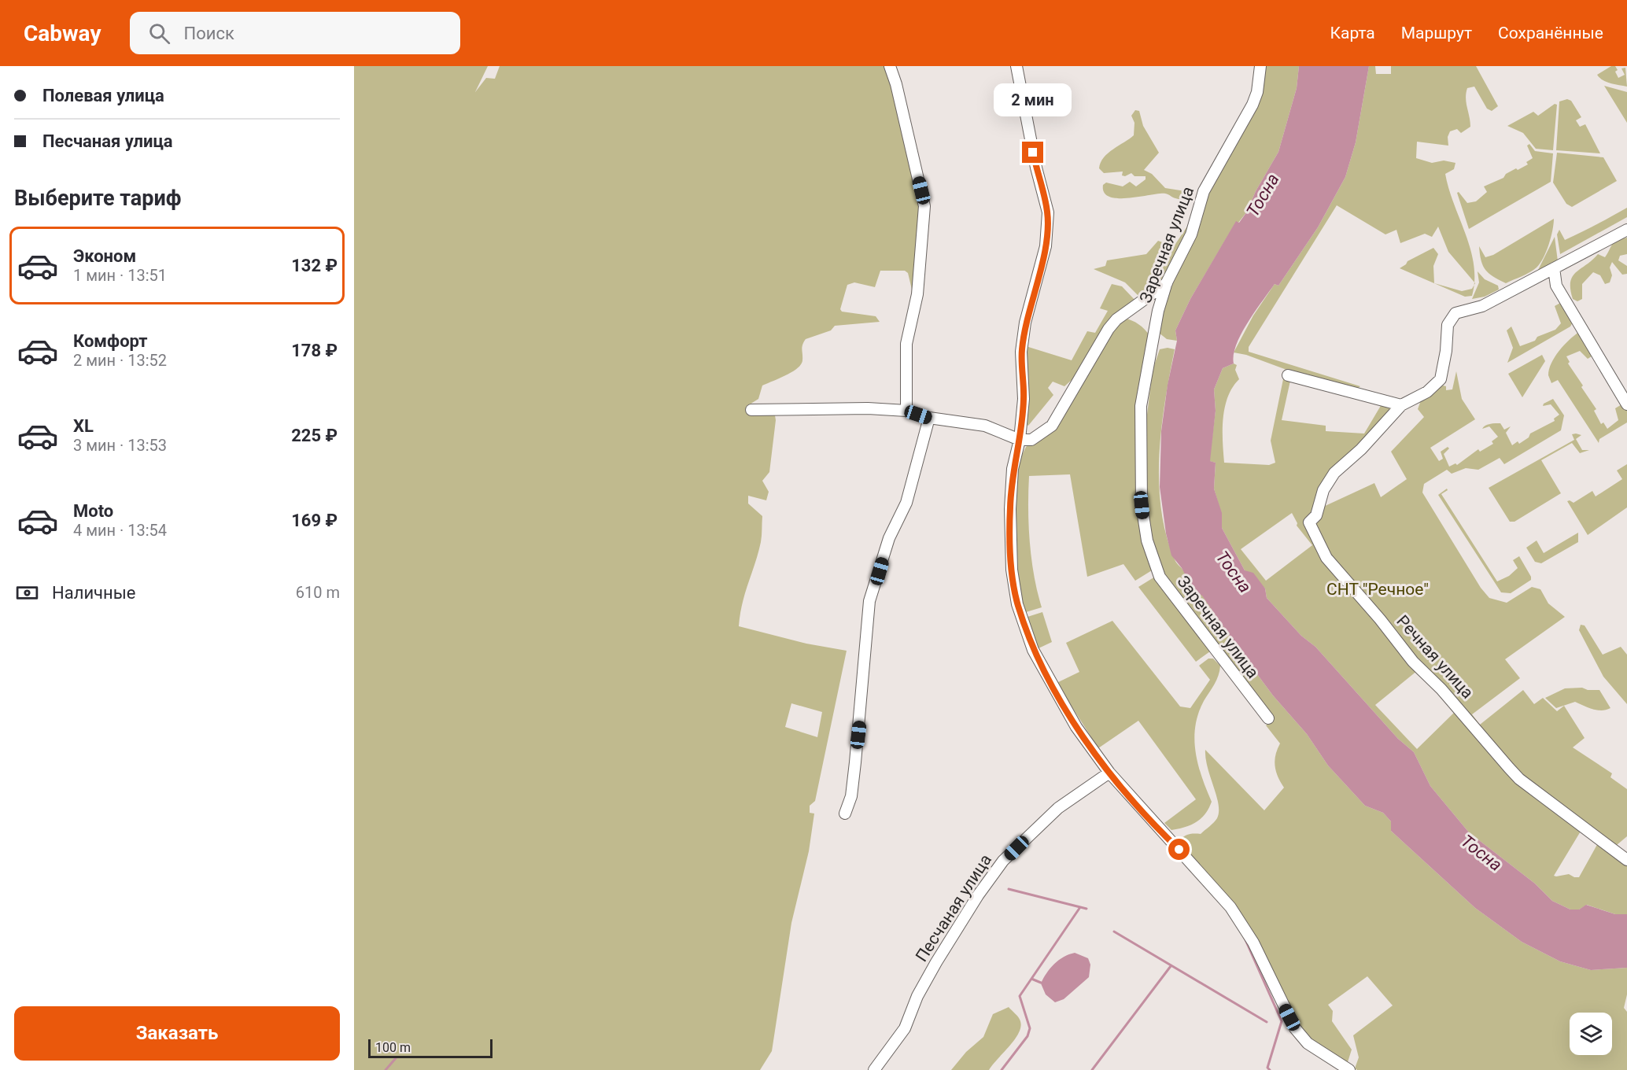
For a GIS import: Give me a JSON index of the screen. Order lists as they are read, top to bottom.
{
  "streets": {
    "street": ["Заречная улица", "Речная улица", "Песчаная улица"]
  },
  "water": ["Тосна"],
  "parks": ["СНТ \"Речное\""],
  "scale_bar": "100 m",
  "page": {
    "header": "Cabway",
    "search": "Поиск",
    "nav": ["Карта", "Маршрут", "Сохранённые"],
    "banner": ["Полевая улица", "Песчаная улица"],
    "bubble": "2 мин",
    "heading": "Выберите тариф",
    "list": [
      {
        "name": "Эконом",
        "note": "1 мин · 13:51",
        "value": "132 ₽"
      },
      {
        "name": "Комфорт",
        "note": "2 мин · 13:52",
        "value": "178 ₽"
      },
      {
        "name": "XL",
        "note": "3 мин · 13:53",
        "value": "225 ₽"
      },
      {
        "name": "Moto",
        "note": "4 мин · 13:54",
        "value": "169 ₽"
      }
    ],
    "pay": ["Наличные", "610 m"],
    "buttons": "Заказать",
    "scale": "100 m"
  }
}
